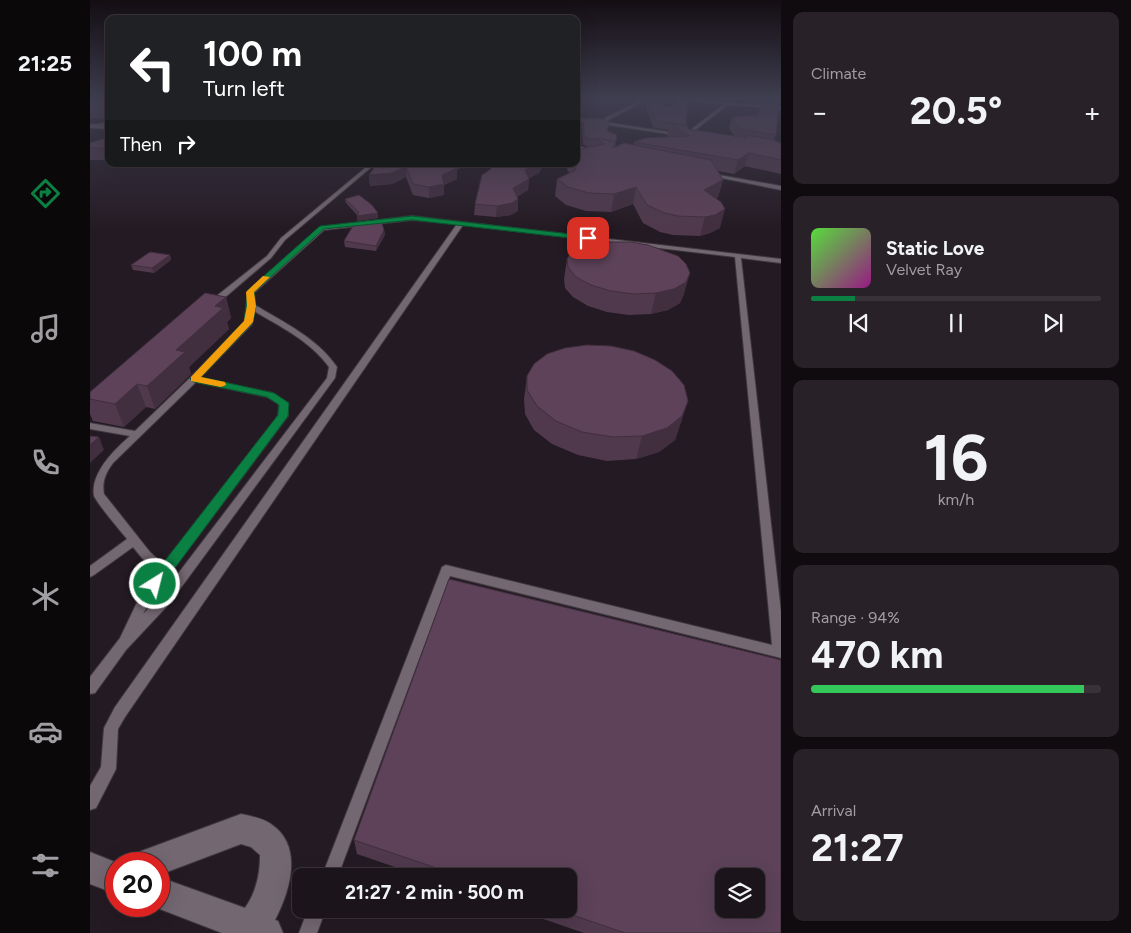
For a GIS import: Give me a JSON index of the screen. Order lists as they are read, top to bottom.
{
  "page": {
    "tabs": "21:25",
    "tile": [
      "Climate",
      ["16", "km/h"],
      ["Range · 94%", "470 km"],
      ["Arrival", "21:27"]
    ],
    "turn": ["100 m", "Turn left"],
    "heat": ["−", "20.5°", "+"],
    "then": "Then",
    "song": ["Static Love", "Velvet Ray"],
    "limit": "20",
    "trip": "21:27 · 2 min · 500 m"
  }
}
